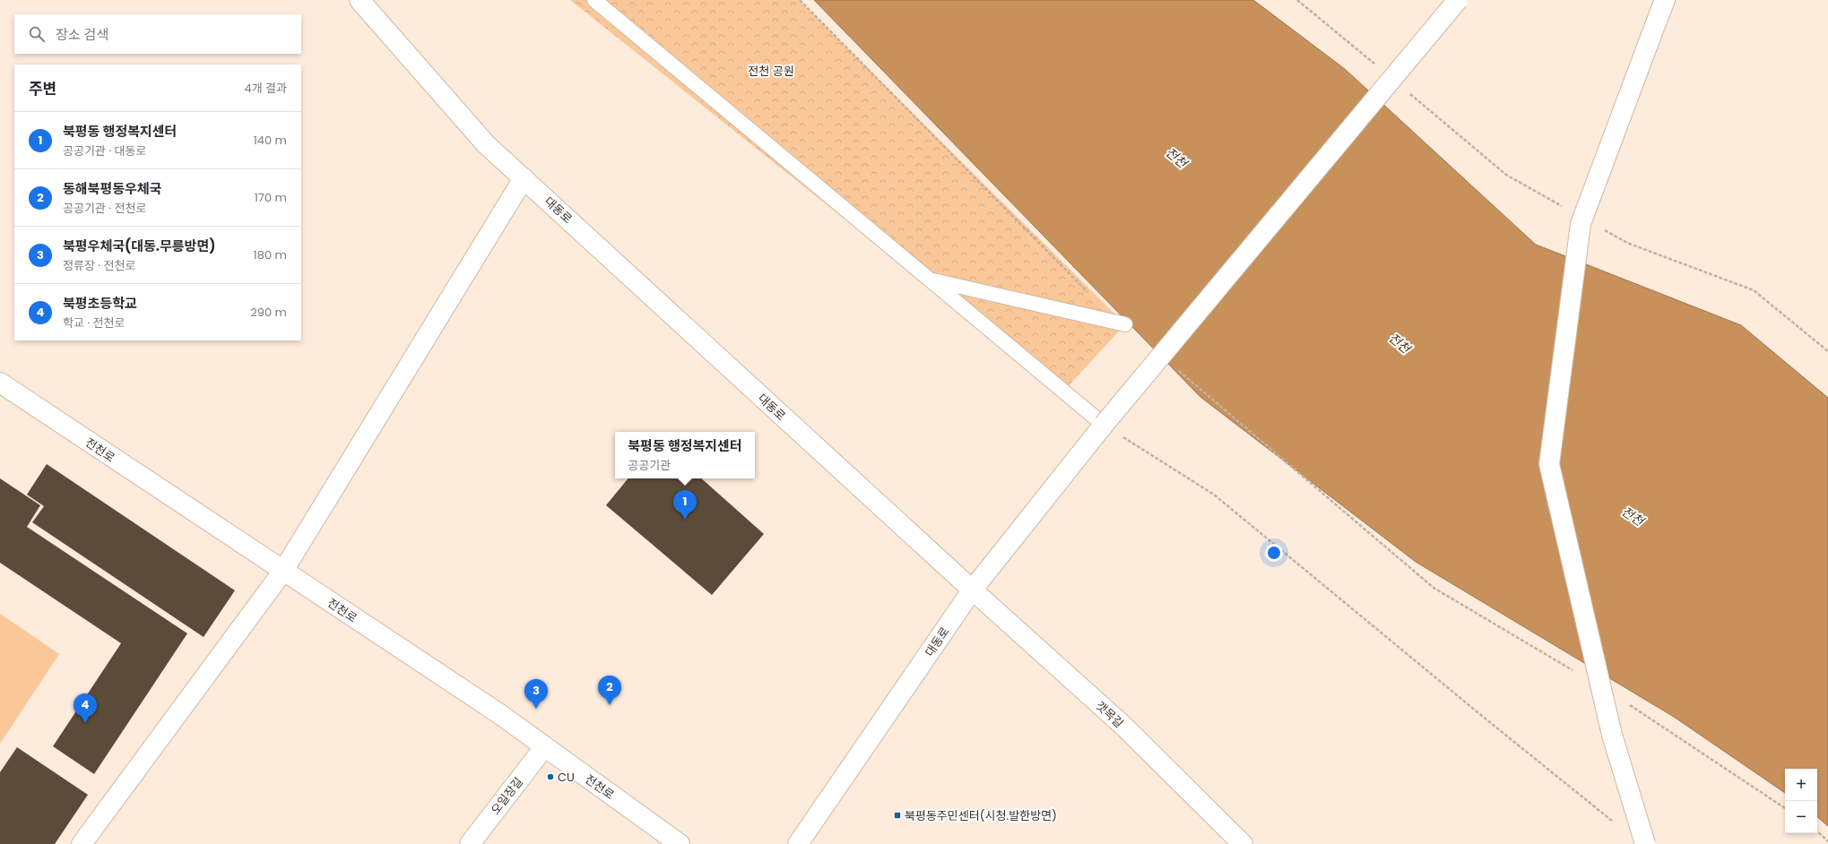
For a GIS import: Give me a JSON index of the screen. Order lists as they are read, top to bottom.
{
  "streets": {
    "street": [
      "대동로",
      "전천로",
      "갯목길",
      "오일장길"
    ]
  },
  "crossings": [
    ["대동로", "갯목길"],
    ["전천로", "오일장길"]
  ],
  "water": ["전천"],
  "parks": ["전천 공원"],
  "places": {
    "other": ["CU"],
    "transit": ["북평동주민센터(시청.발한방면)"]
  },
  "page": {
    "search": "장소 검색",
    "heading": ["주변", "4개 결과"],
    "list": [
      {
        "mark": "1",
        "name": "북평동 행정복지센터",
        "note": "공공기관 · 대동로",
        "value": "140 m"
      },
      {
        "mark": "2",
        "name": "동해북평동우체국",
        "note": "공공기관 · 전천로",
        "value": "170 m"
      },
      {
        "mark": "3",
        "name": "북평우체국(대동.무릉방면)",
        "note": "정류장 · 전천로",
        "value": "180 m"
      },
      {
        "mark": "4",
        "name": "북평초등학교",
        "note": "학교 · 전천로",
        "value": "290 m"
      }
    ],
    "popup": ["북평동 행정복지센터", "공공기관"],
    "pins": [
      "1",
      "2",
      "3",
      "4"
    ],
    "map_buttons": ["+", "−"]
  }
}
